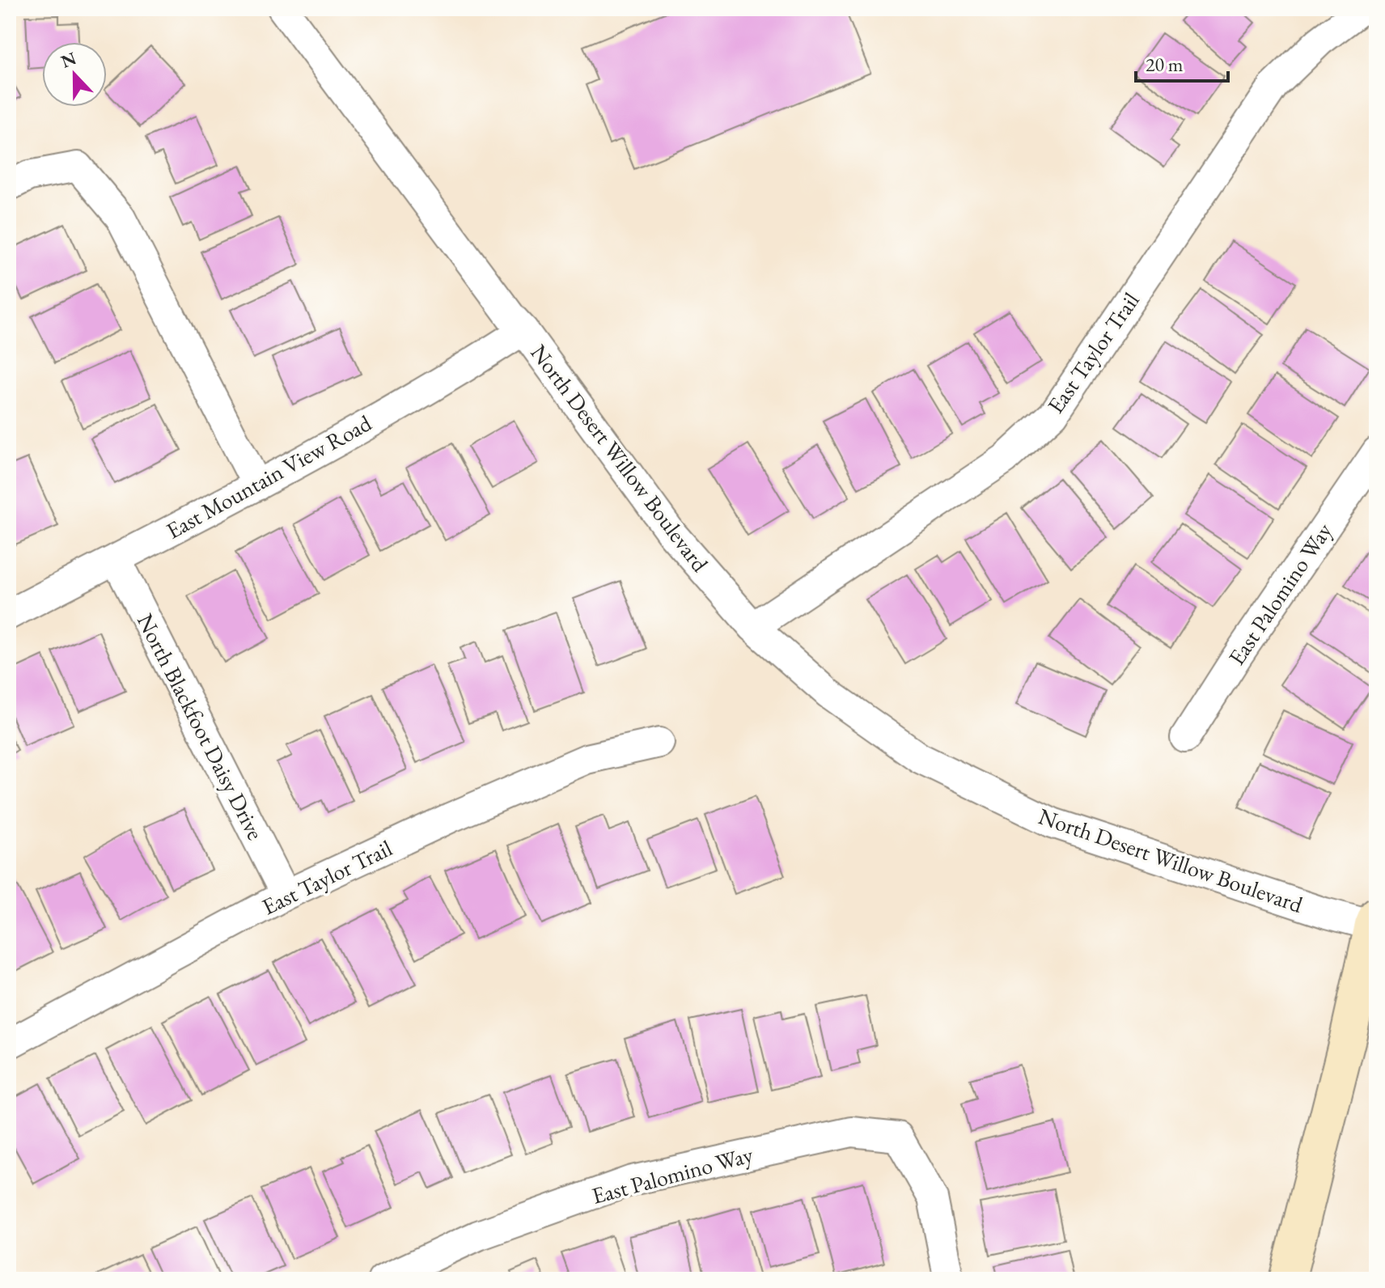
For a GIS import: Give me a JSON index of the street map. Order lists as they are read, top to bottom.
{
  "streets": {
    "street": [
      "East Taylor Trail",
      "North Desert Willow Boulevard",
      "East Mountain View Road",
      "East Palomino Way",
      "North Blackfoot Daisy Drive"
    ]
  },
  "crossings": [
    ["East Taylor Trail", "North Desert Willow Boulevard"],
    ["East Taylor Trail", "North Blackfoot Daisy Drive"],
    ["North Desert Willow Boulevard", "East Mountain View Road"],
    ["East Mountain View Road", "North Blackfoot Daisy Drive"]
  ],
  "scale_bar": "20 m",
  "north": "top"
}
